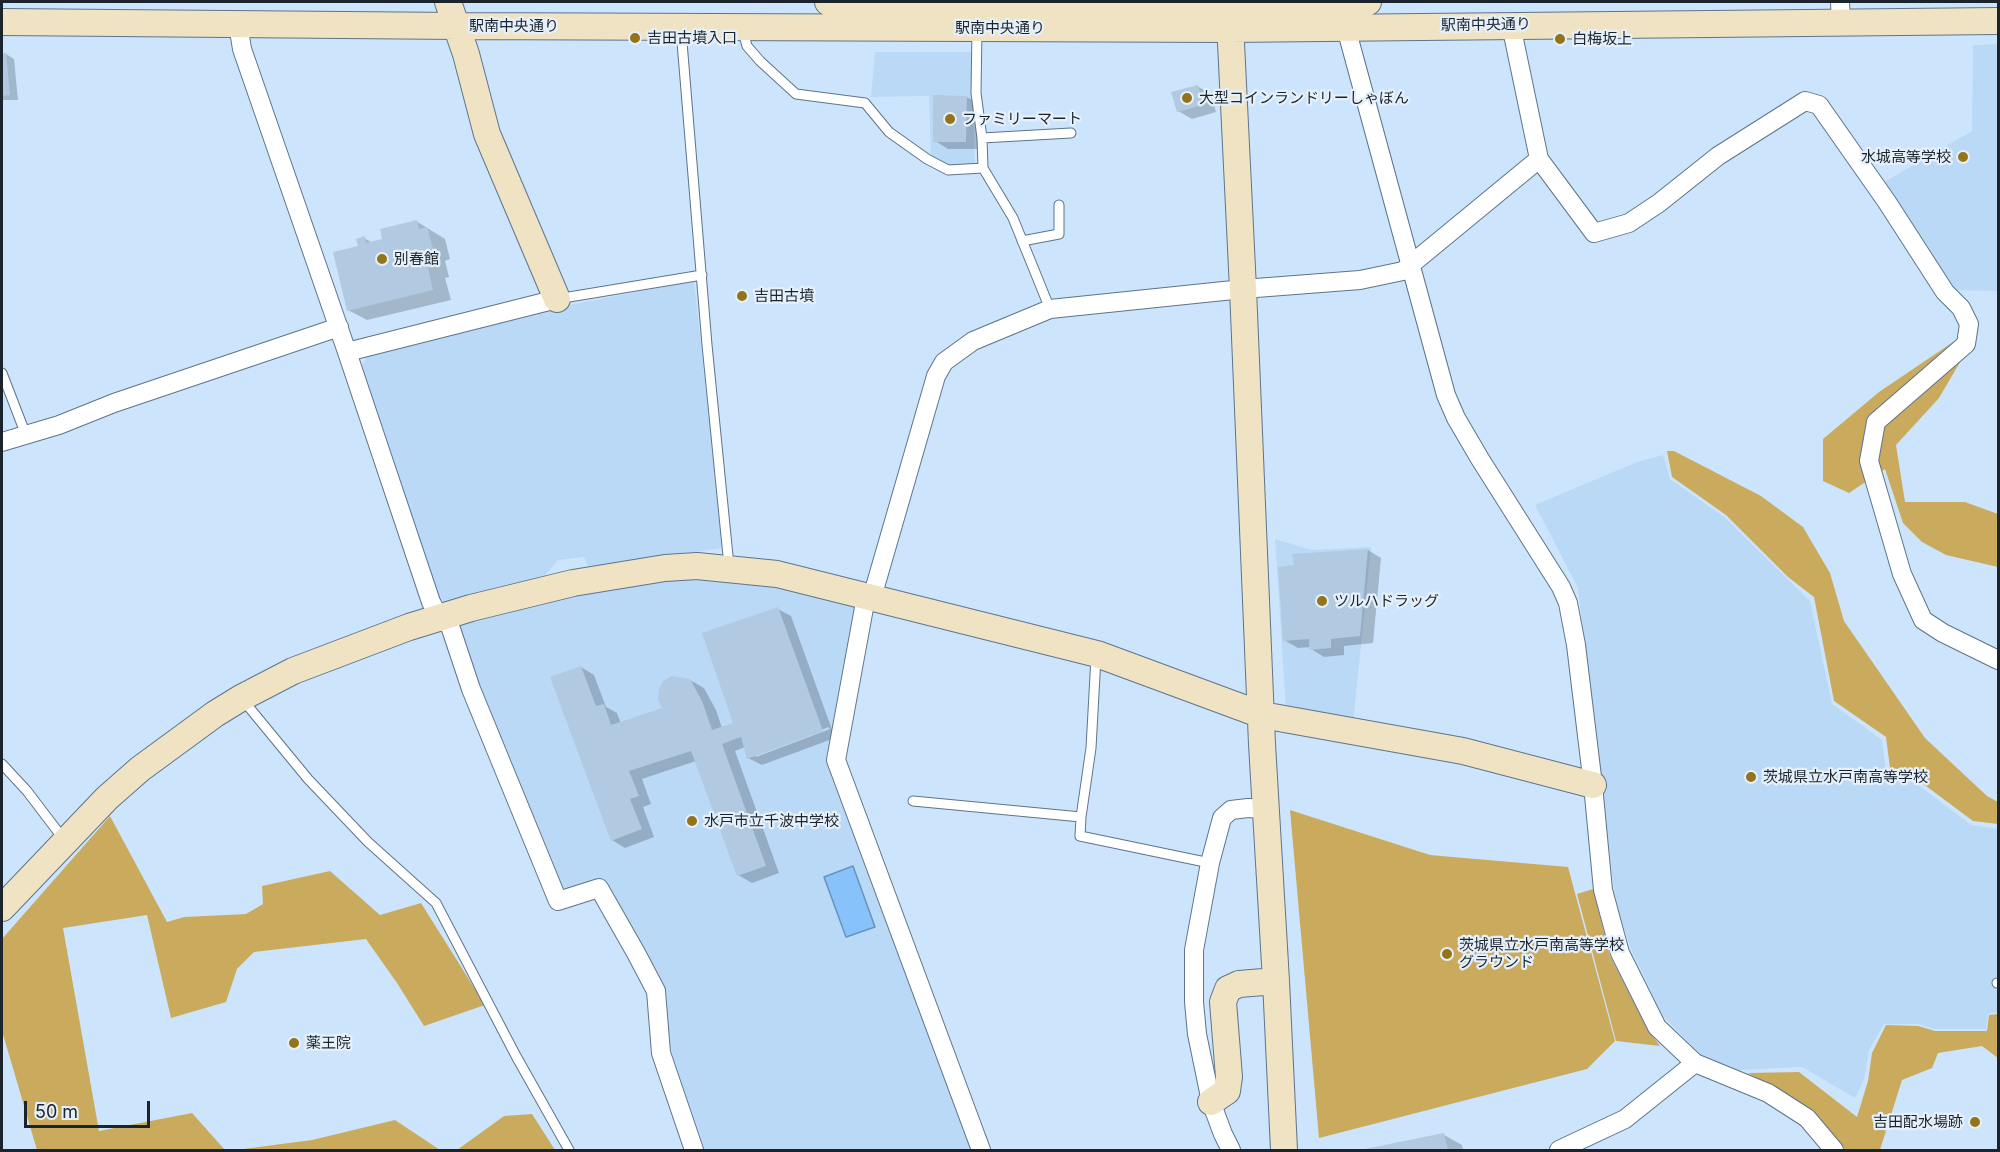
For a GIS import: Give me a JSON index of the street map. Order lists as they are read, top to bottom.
{
  "streets": {
    "street": ["駅南中央通り"]
  },
  "places": [
    "吉田古墳入口",
    "白梅坂上",
    "大型コインランドリーしゃぼん",
    "ファミリーマート",
    "水城高等学校",
    "別春館",
    "吉田古墳",
    "ツルハドラッグ",
    "茨城県立水戸南高等学校",
    "水戸市立千波中学校",
    "茨城県立水戸南高等学校 グラウンド",
    "薬王院",
    "吉田配水場跡"
  ],
  "scale_bar": "50 m"
}
